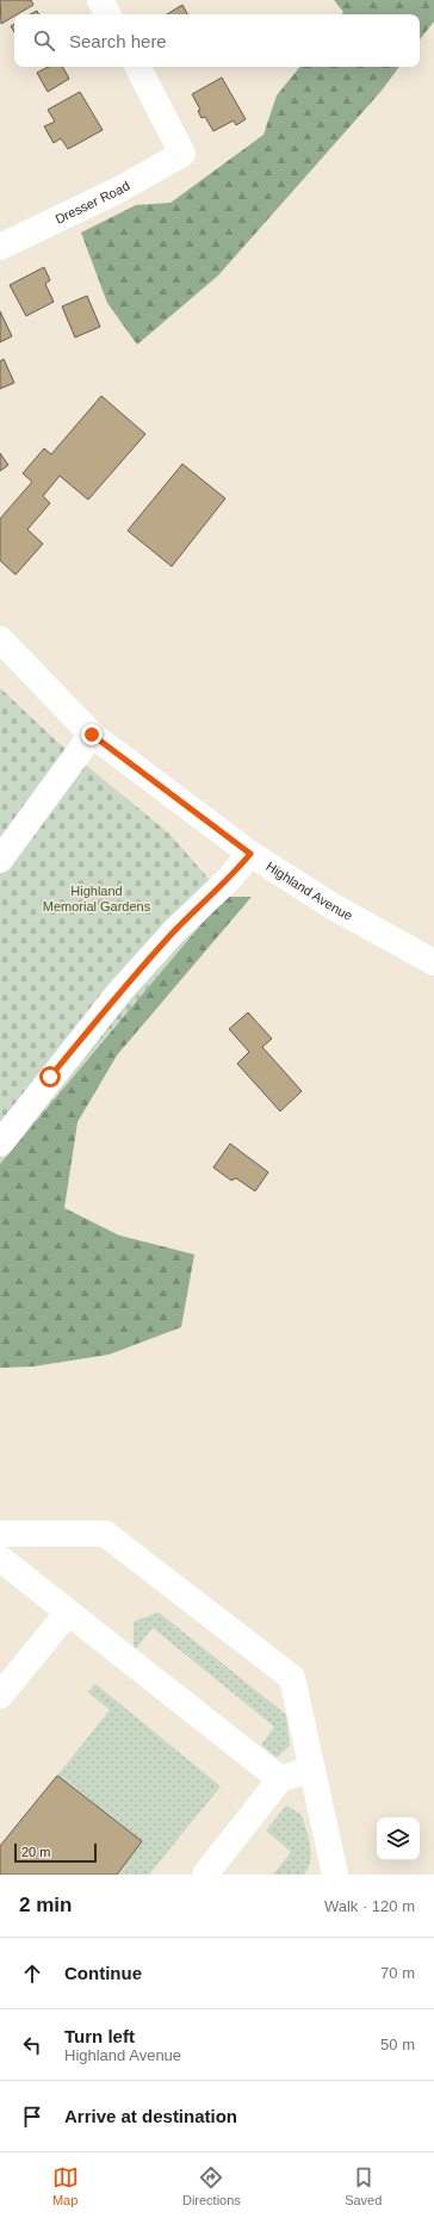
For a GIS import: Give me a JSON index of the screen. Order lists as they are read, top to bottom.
{
  "streets": {
    "street": ["Dresser Road", "Highland Avenue"]
  },
  "parks": ["Highland Memorial Gardens"],
  "scale_bar": "20 m",
  "page": {
    "search": "Search here",
    "scale": "20 m",
    "heading": ["2 min", "Walk · 120 m"],
    "list": [
      ["Continue", "70 m"],
      ["Turn left", "Highland Avenue", "50 m"],
      "Arrive at destination"
    ],
    "nav": ["Map", "Directions", "Saved"]
  }
}
